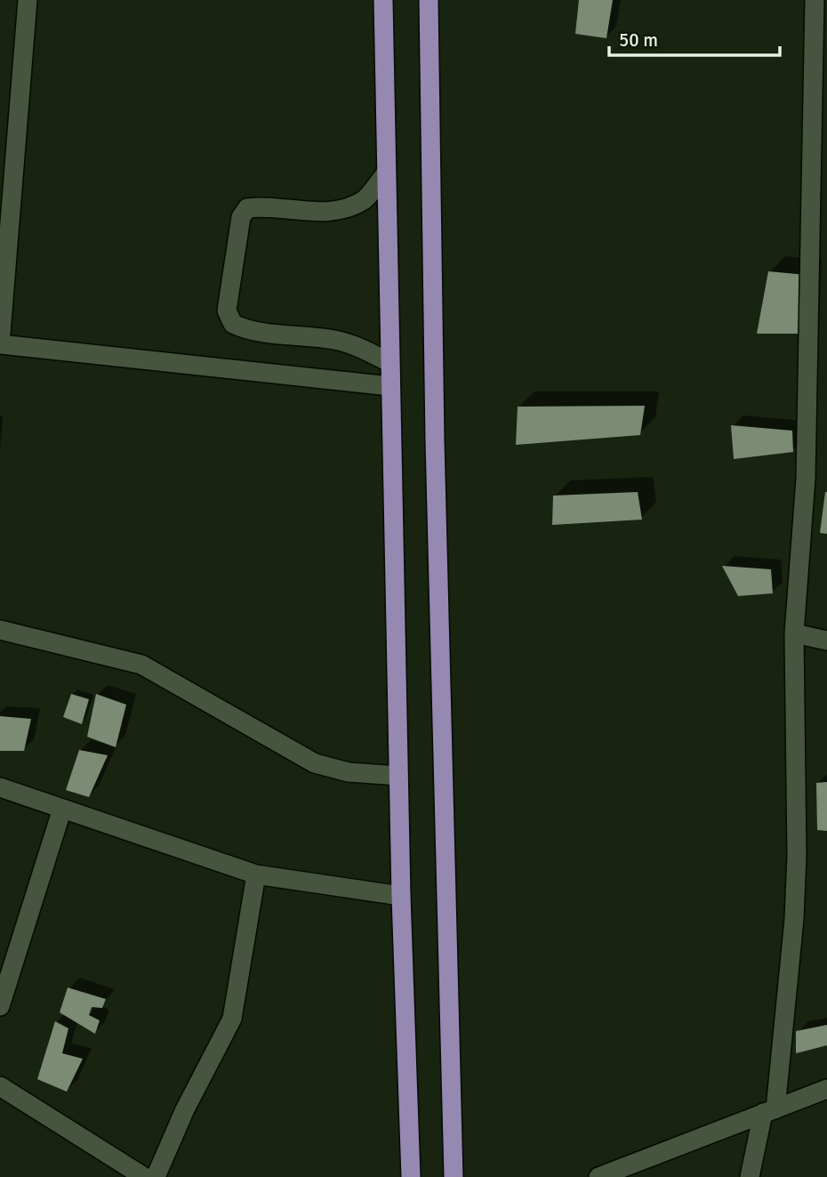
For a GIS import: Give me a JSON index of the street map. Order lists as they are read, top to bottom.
{
  "scale_bar": "50 m"
}
